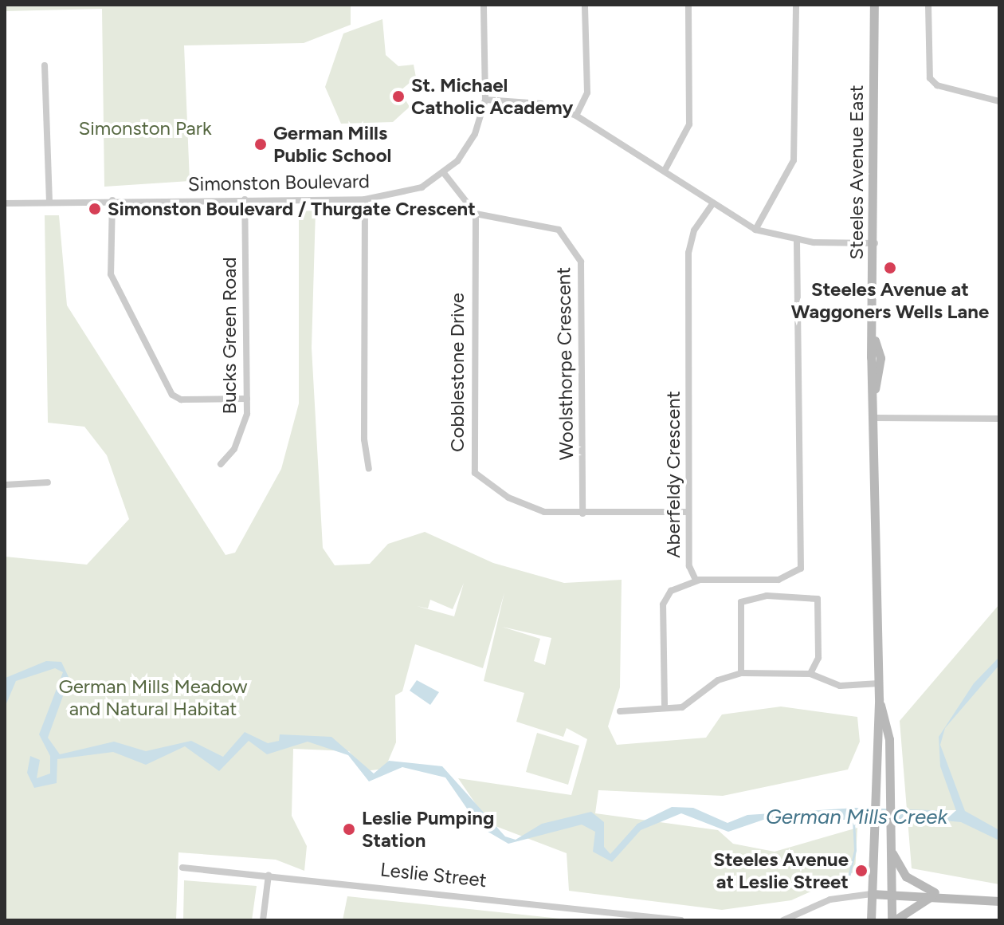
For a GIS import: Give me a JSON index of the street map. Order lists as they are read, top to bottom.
{
  "streets": {
    "main road": ["Steeles Avenue East"],
    "street": [
      "Simonston Boulevard",
      "Bucks Green Road",
      "Woolsthorpe Crescent",
      "Cobblestone Drive",
      "Aberfeldy Crescent",
      "Leslie Street"
    ]
  },
  "crossings": [
    ["Simonston Boulevard", "Bucks Green Road"],
    ["Woolsthorpe Crescent", "Cobblestone Drive"],
    ["Cobblestone Drive", "Aberfeldy Crescent"]
  ],
  "water": ["German Mills Creek"],
  "parks": ["Simonston Park", "German Mills Meadow and Natural Habitat"],
  "places": [
    "St. Michael Catholic Academy",
    "German Mills Public School",
    "Simonston Boulevard / Thurgate Crescent",
    "Steeles Avenue at Waggoners Wells Lane",
    "Leslie Pumping Station",
    "Steeles Avenue at Leslie Street"
  ]
}
